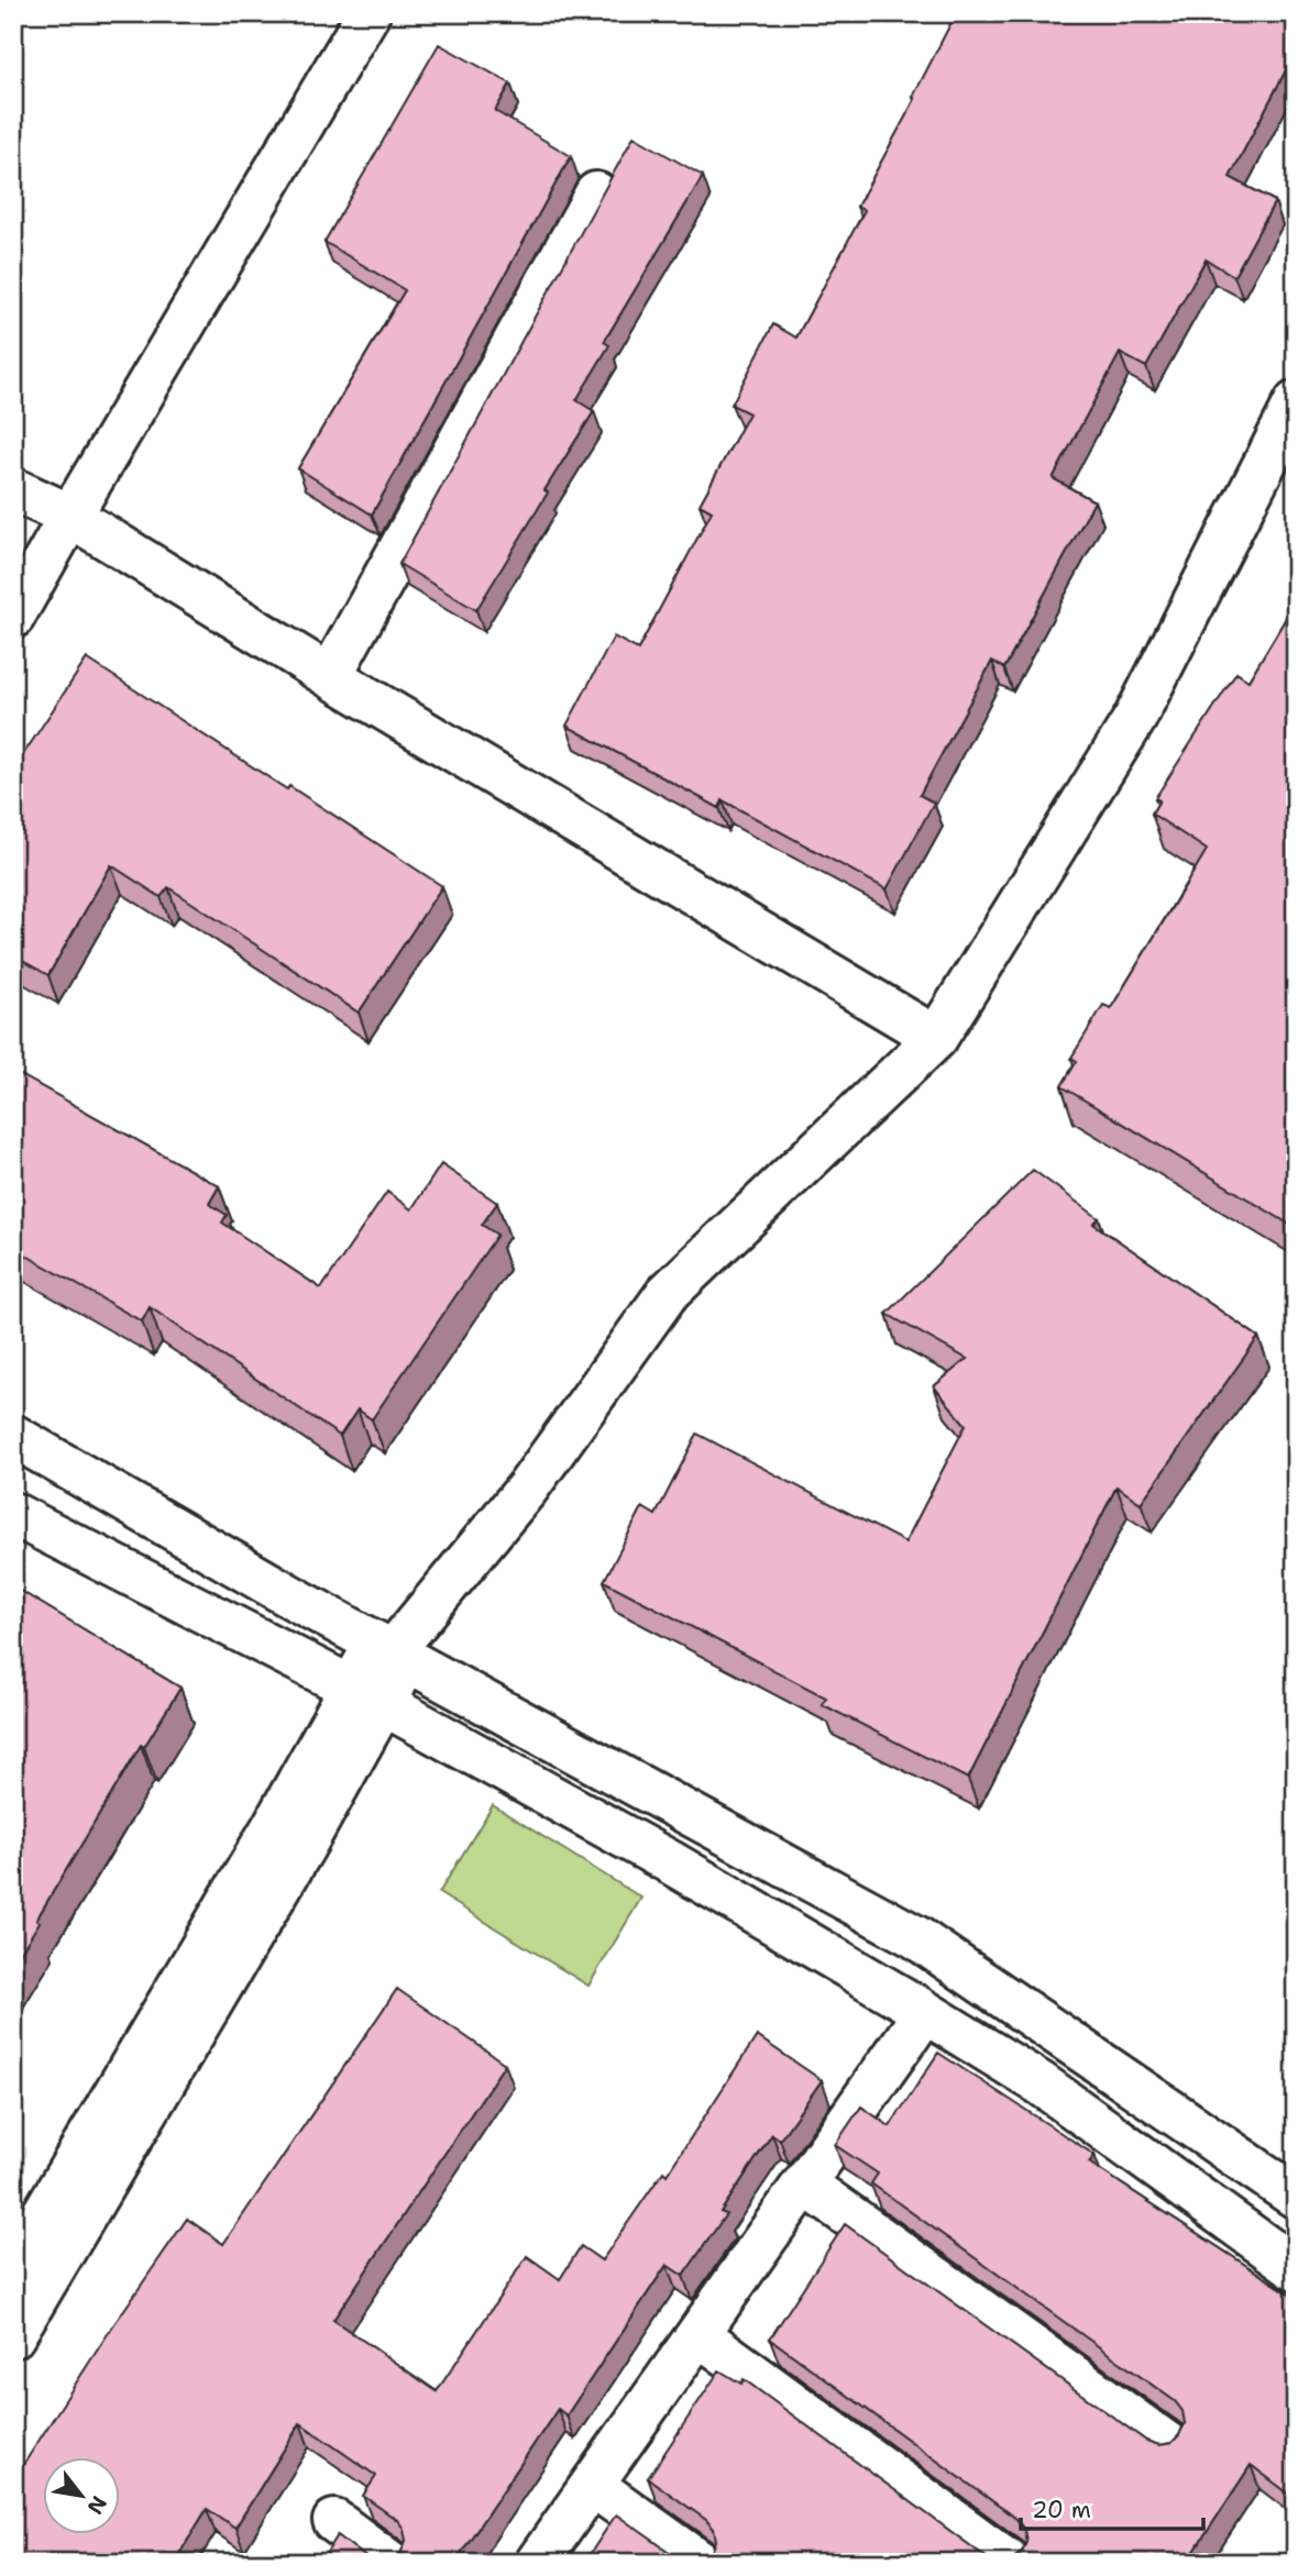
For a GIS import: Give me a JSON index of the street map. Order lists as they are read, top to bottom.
{
  "scale_bar": "20 m",
  "north": "bottom right"
}
